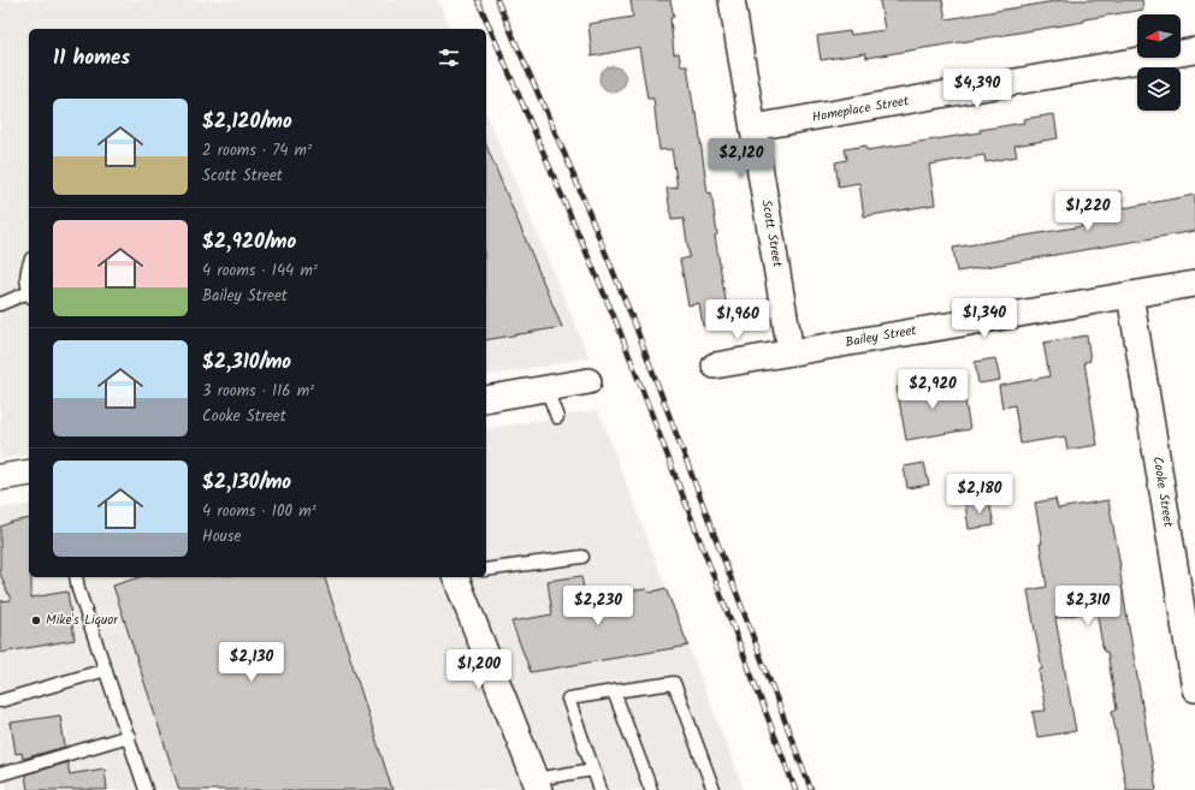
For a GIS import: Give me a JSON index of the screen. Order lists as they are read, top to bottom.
{
  "streets": {
    "street": [
      "Homeplace Street",
      "Scott Street",
      "Bailey Street",
      "Cooke Street"
    ]
  },
  "crossings": [
    ["Homeplace Street", "Scott Street"],
    ["Scott Street", "Bailey Street"],
    ["Bailey Street", "Cooke Street"]
  ],
  "places": ["Mike's Liquor"],
  "north": "left",
  "page": {
    "heading": "11 homes",
    "price": [
      "$4,390",
      "$2,120",
      "$1,220",
      "$1,340",
      "$1,960",
      "$2,920",
      "$2,180",
      "$2,230",
      "$2,310",
      "$2,130",
      "$1,200"
    ],
    "list": [
      {
        "name": "$2,120/mo",
        "note": "2 rooms · 74 m² · Scott Street"
      },
      {
        "name": "$2,920/mo",
        "note": "4 rooms · 144 m² · Bailey Street"
      },
      {
        "name": "$2,310/mo",
        "note": "3 rooms · 116 m² · Cooke Street"
      },
      {
        "name": "$2,130/mo",
        "note": "4 rooms · 100 m² · House"
      }
    ]
  }
}
